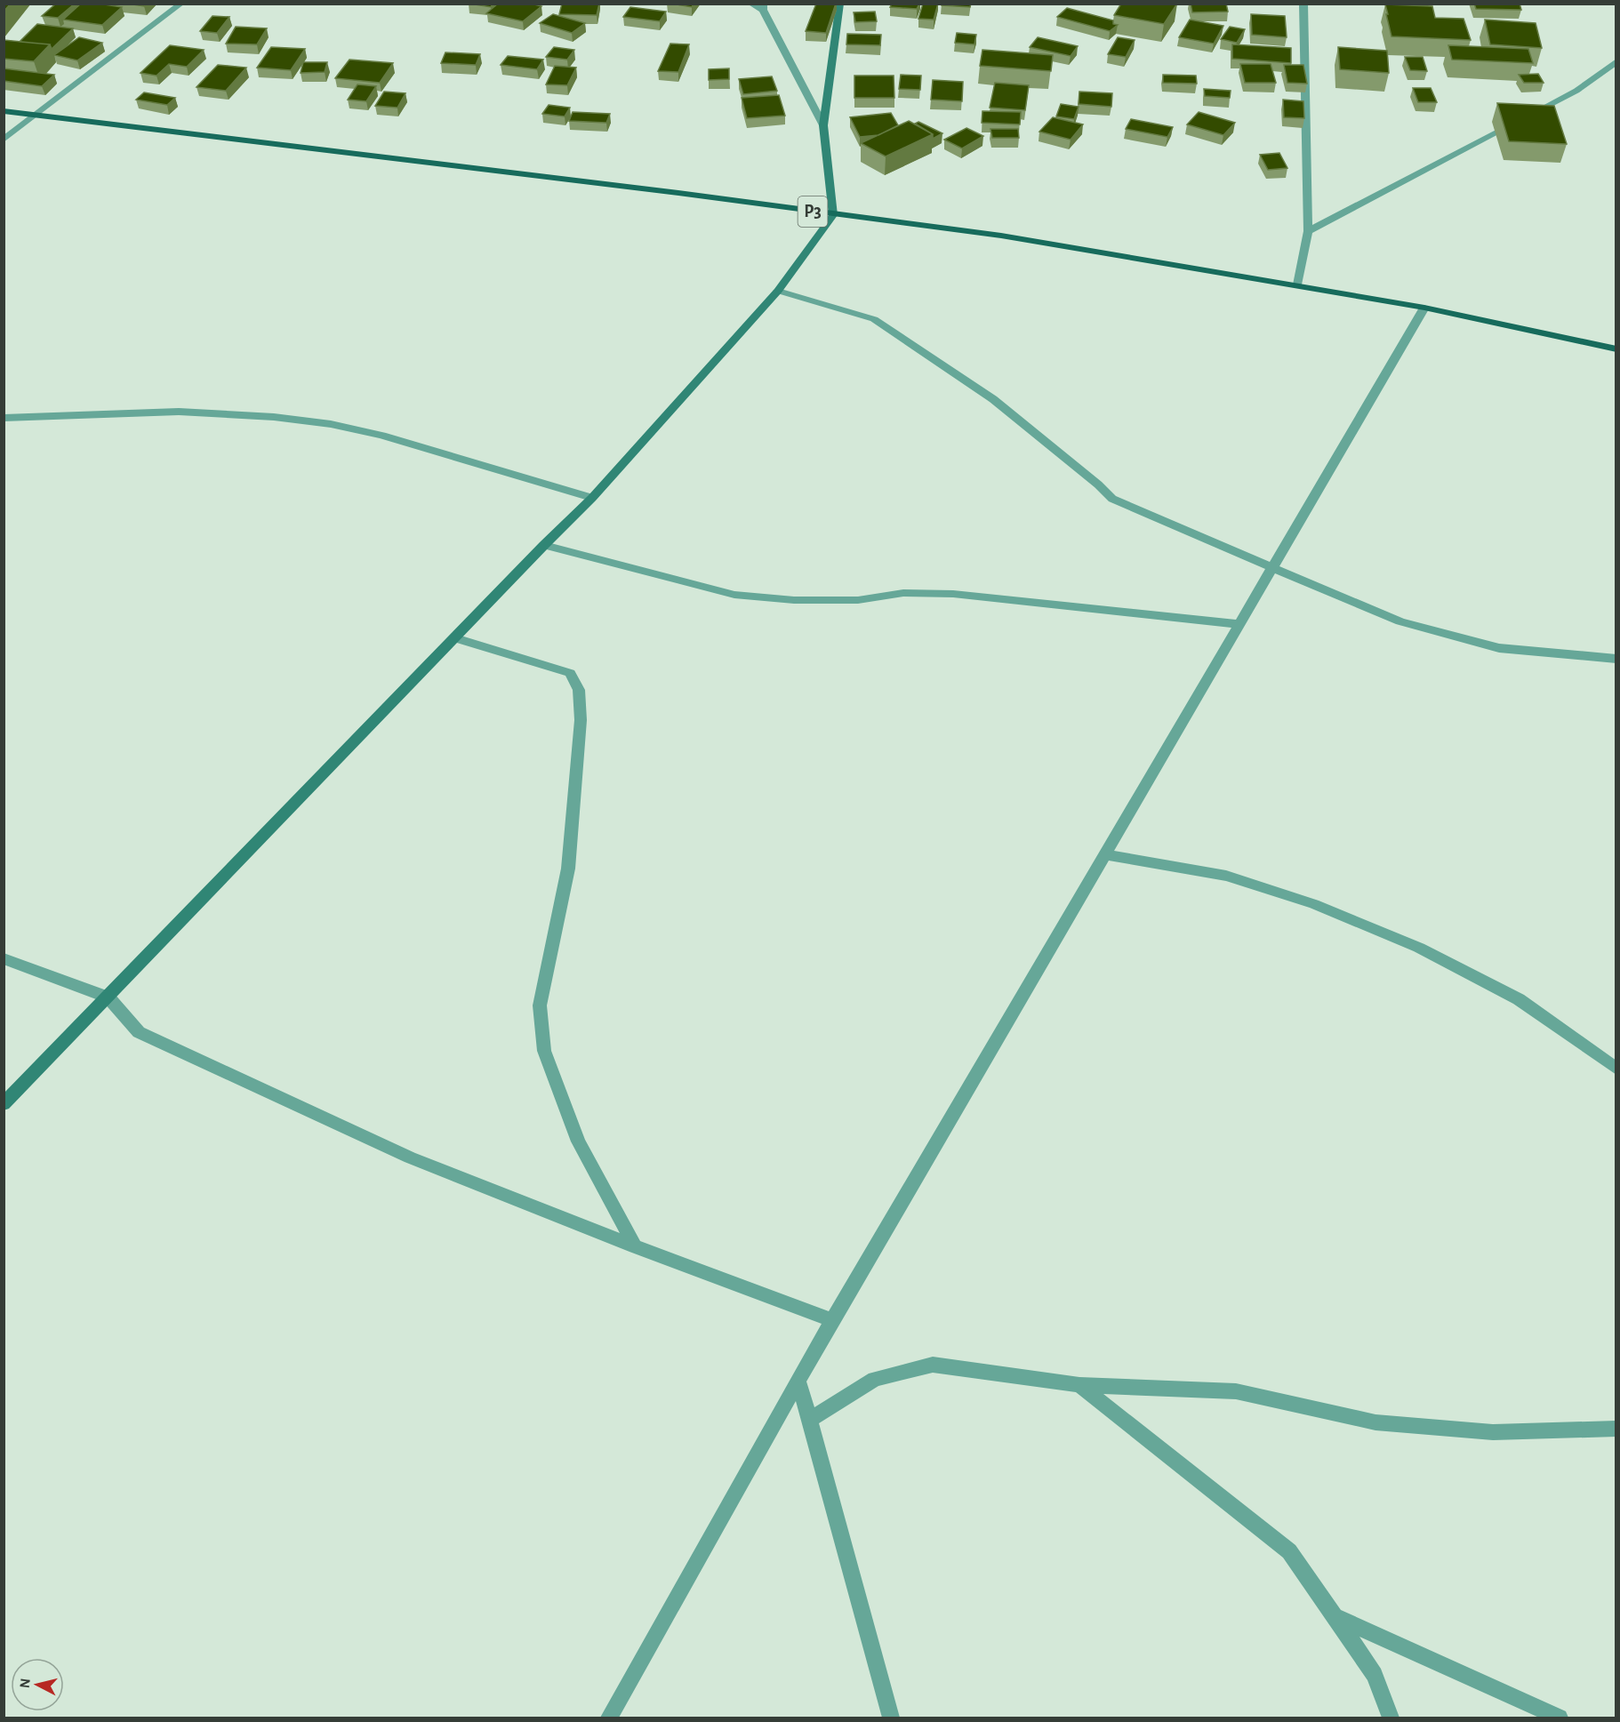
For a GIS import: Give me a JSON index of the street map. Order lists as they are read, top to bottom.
{
  "streets": {
    "main road": ["P3"]
  },
  "north": "left"
}
